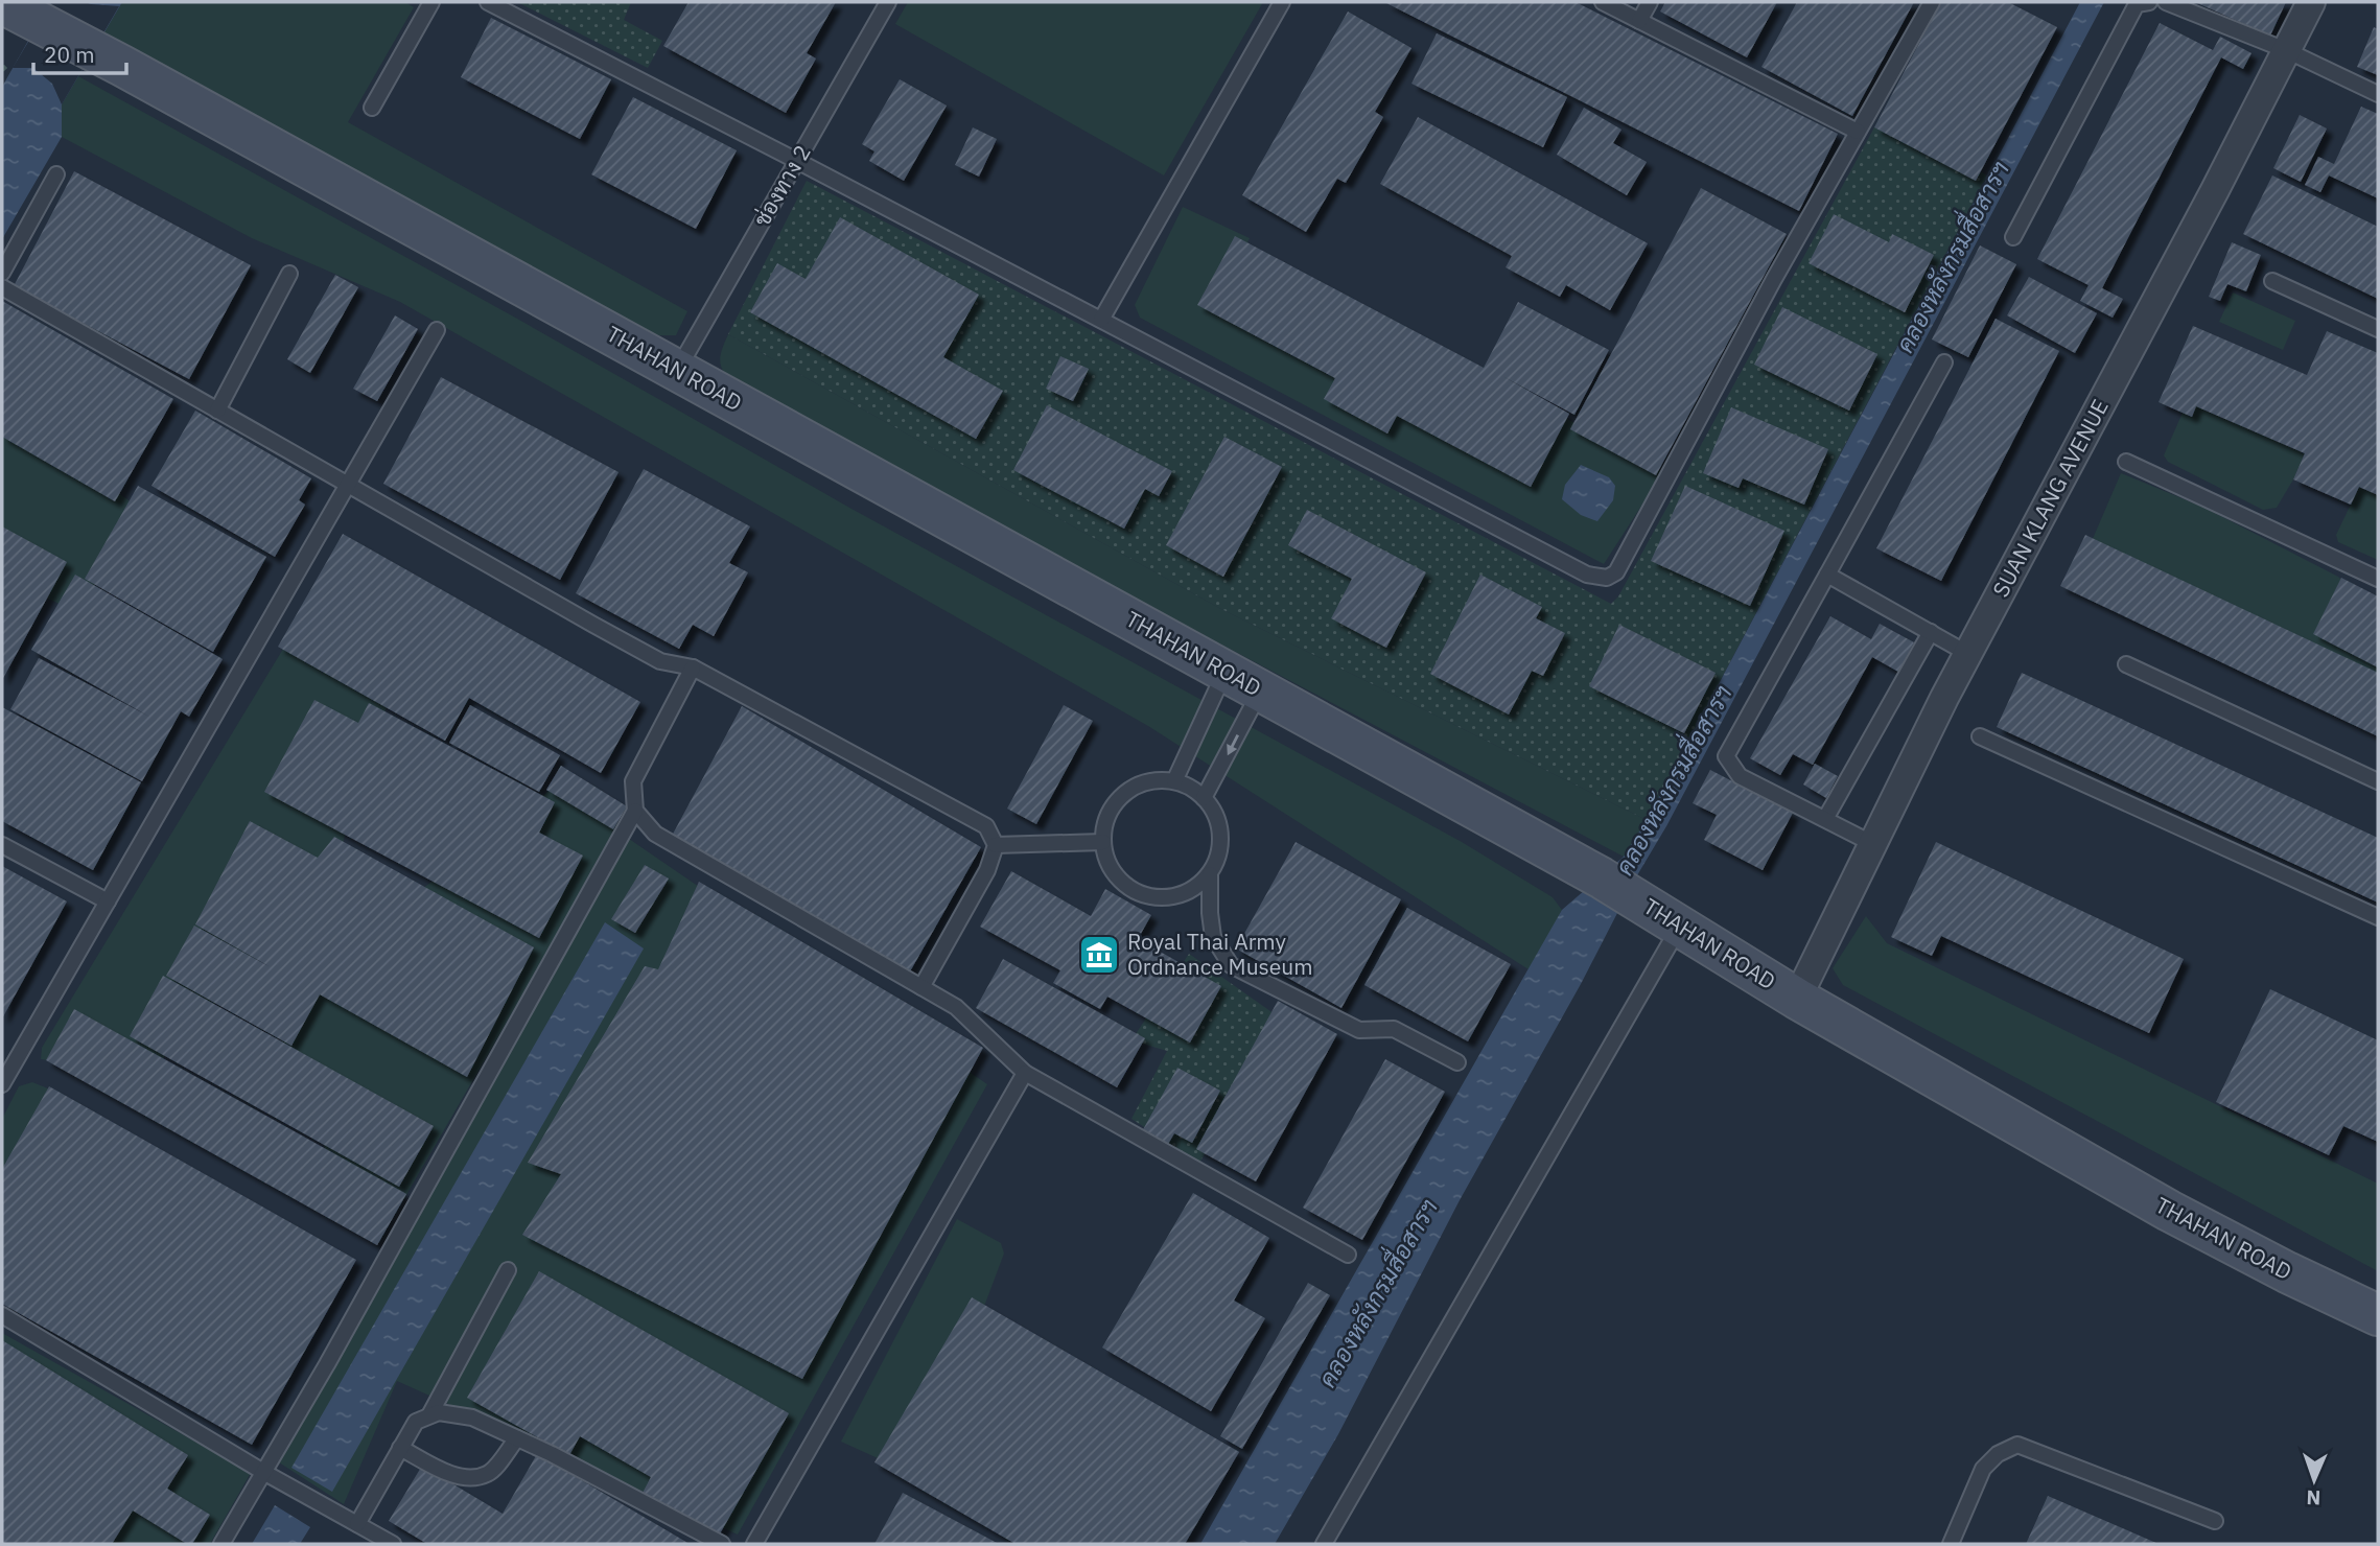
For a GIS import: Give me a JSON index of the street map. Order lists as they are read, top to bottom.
{
  "streets": {
    "main road": ["THAHAN ROAD"],
    "street": ["SUAN KLANG AVENUE"],
    "lane": ["ช่องทาง 2"]
  },
  "crossings": [
    ["ช่องทาง 2", "THAHAN ROAD"],
    ["THAHAN ROAD", "SUAN KLANG AVENUE"]
  ],
  "water": ["คลองหลังกรมสื่อสารฯ"],
  "places": {
    "museum": ["Royal Thai Army Ordnance Museum"]
  },
  "scale_bar": "20 m",
  "north": "bottom"
}
